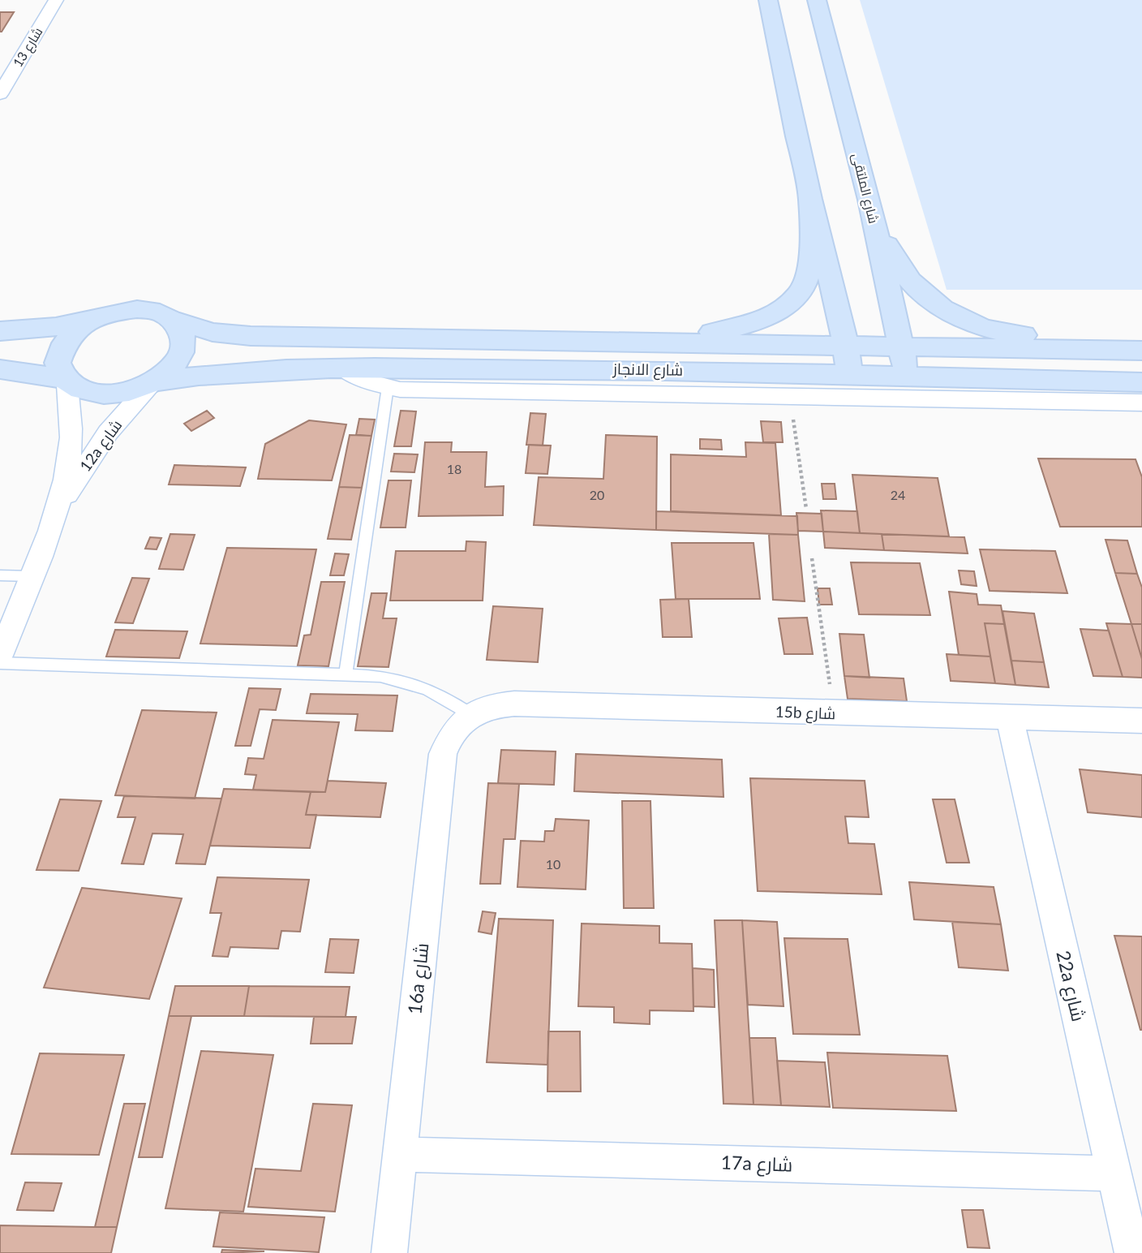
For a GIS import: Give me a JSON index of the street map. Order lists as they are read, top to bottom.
{
  "streets": {
    "street": [
      "شارع 13",
      "شارع الملتقى",
      "شارع الانجاز",
      "12a شارع",
      "15b شارع",
      "16a شارع",
      "22a شارع",
      "17a شارع"
    ]
  },
  "crossings": [
    ["شارع الملتقى", "شارع الانجاز"],
    ["شارع الانجاز", "12a شارع"],
    ["15b شارع", "16a شارع"],
    ["15b شارع", "22a شارع"],
    ["16a شارع", "17a شارع"],
    ["22a شارع", "17a شارع"]
  ],
  "house_numbers": [
    "18",
    "20",
    "24",
    "10"
  ]
}
